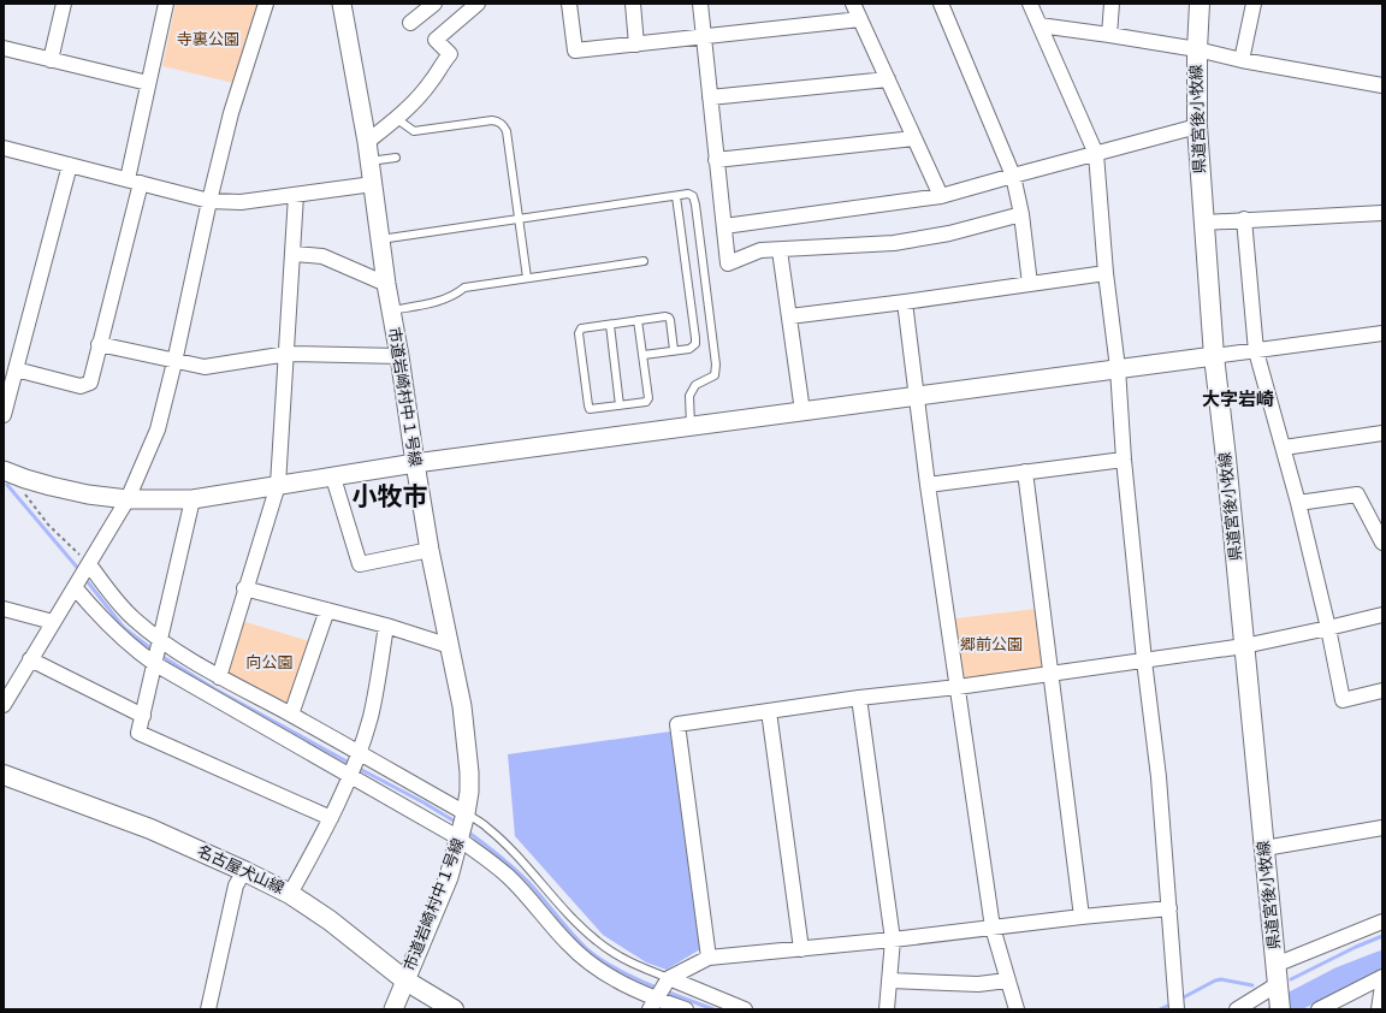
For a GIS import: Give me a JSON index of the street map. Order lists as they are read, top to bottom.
{
  "streets": {
    "main road": ["県道宮後小牧線", "名古屋犬山線"],
    "street": ["市道岩崎村中１号線"]
  },
  "crossings": [
    ["市道岩崎村中１号線", "名古屋犬山線"]
  ],
  "districts": ["大字岩崎", "小牧市"],
  "parks": ["寺裏公園", "郷前公園", "向公園"]
}
